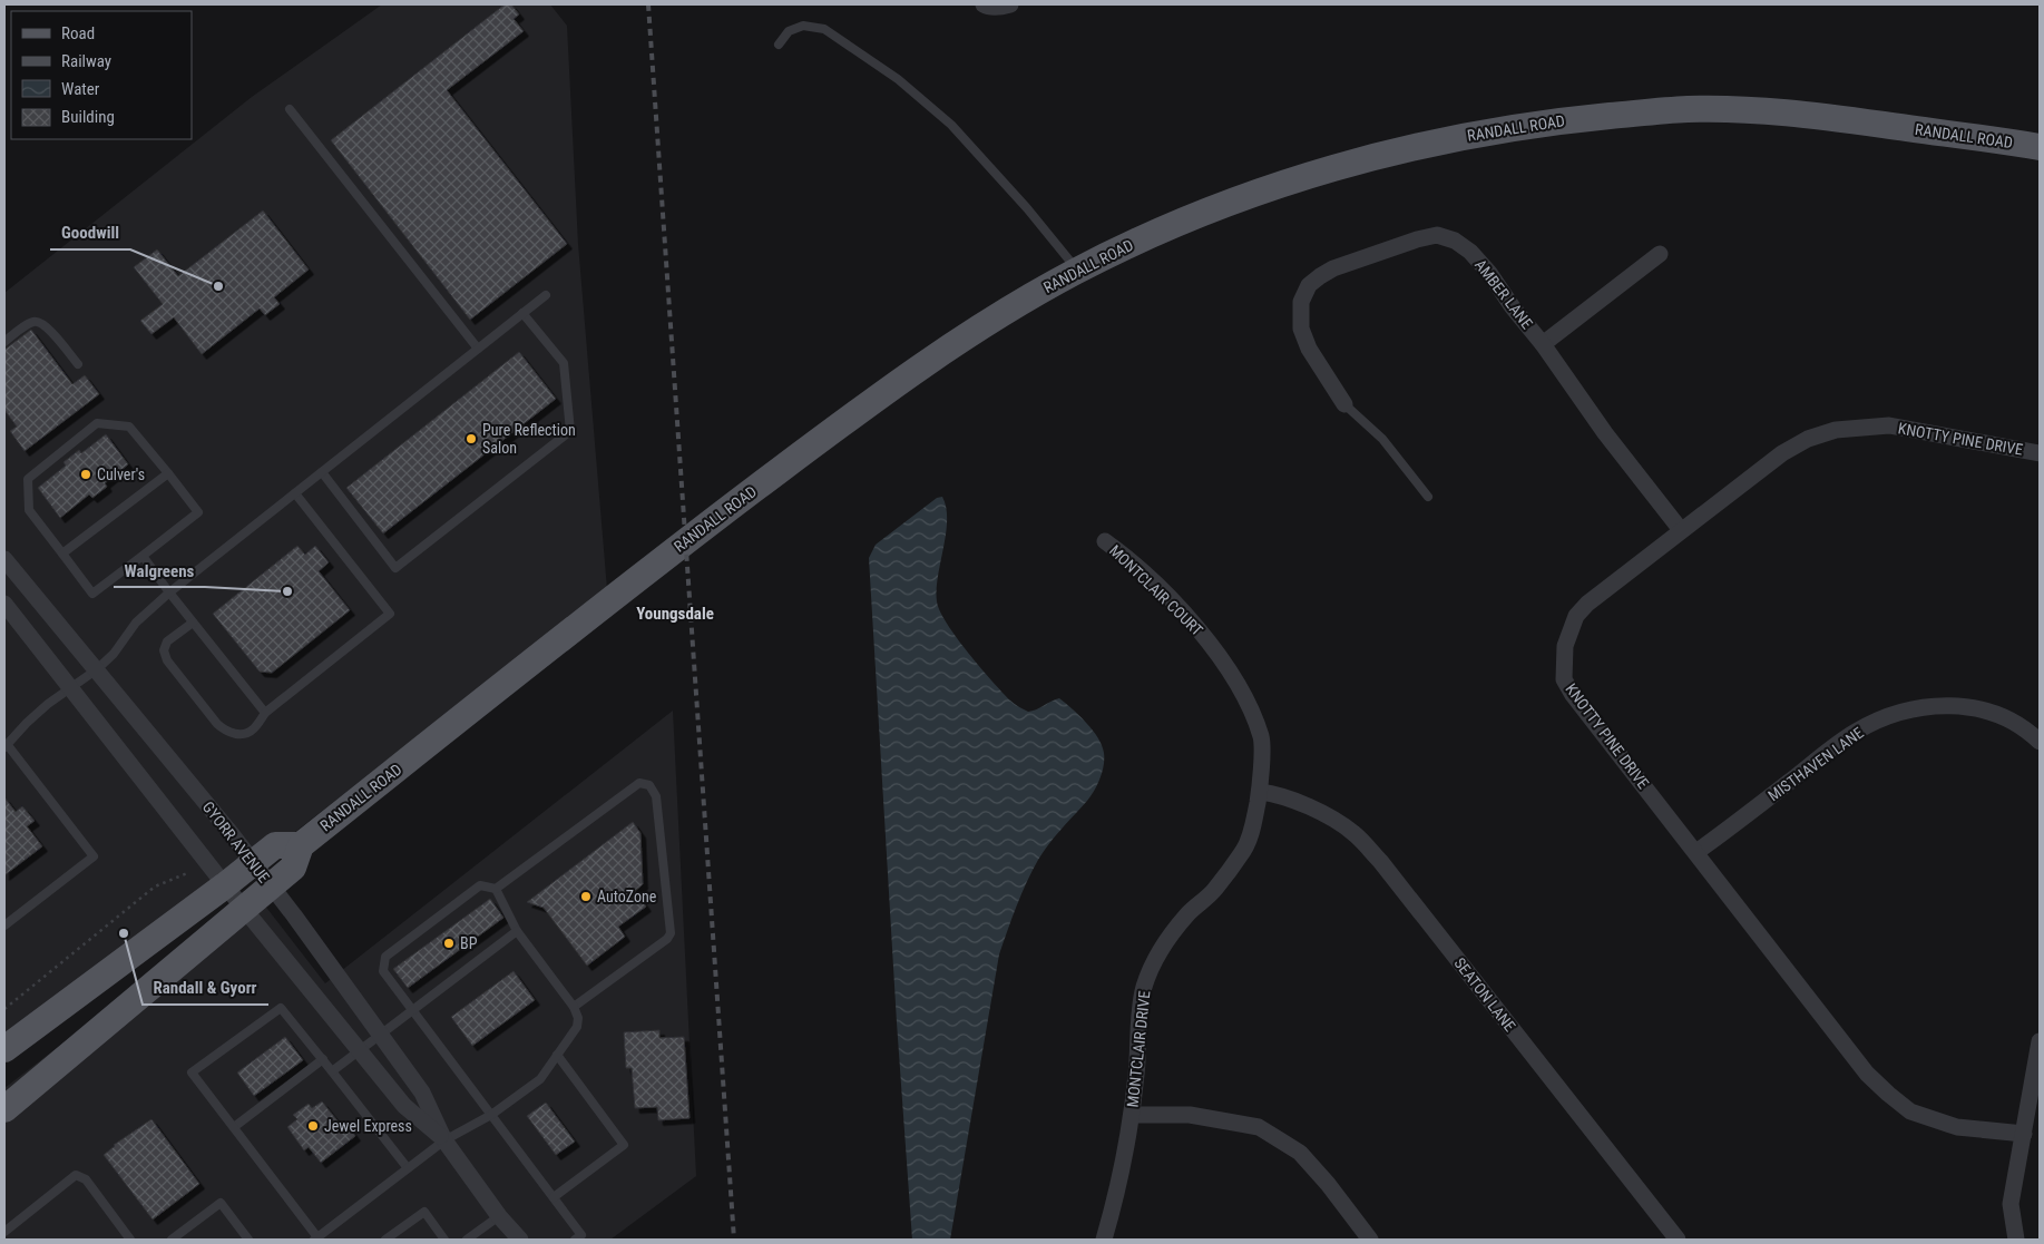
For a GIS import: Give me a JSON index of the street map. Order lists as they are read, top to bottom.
{
  "streets": {
    "main road": ["RANDALL ROAD"],
    "street": [
      "AMBER LANE",
      "KNOTTY PINE DRIVE",
      "MONTCLAIR COURT",
      "MISTHAVEN LANE",
      "GYORR AVENUE",
      "SEATON LANE",
      "MONTCLAIR DRIVE"
    ]
  },
  "crossings": [
    ["RANDALL ROAD", "GYORR AVENUE"],
    ["AMBER LANE", "KNOTTY PINE DRIVE"],
    ["KNOTTY PINE DRIVE", "MISTHAVEN LANE"],
    ["MONTCLAIR COURT", "SEATON LANE"],
    ["MONTCLAIR COURT", "MONTCLAIR DRIVE"],
    ["SEATON LANE", "MONTCLAIR DRIVE"]
  ],
  "districts": ["Youngsdale"],
  "places": [
    "Goodwill",
    "Pure Reflection Salon",
    "Culver's",
    "Walgreens",
    "AutoZone",
    "Randall & Gyorr",
    "BP",
    "Jewel Express"
  ],
  "legend": [
    "Road",
    "Railway",
    "Water",
    "Building"
  ]
}
